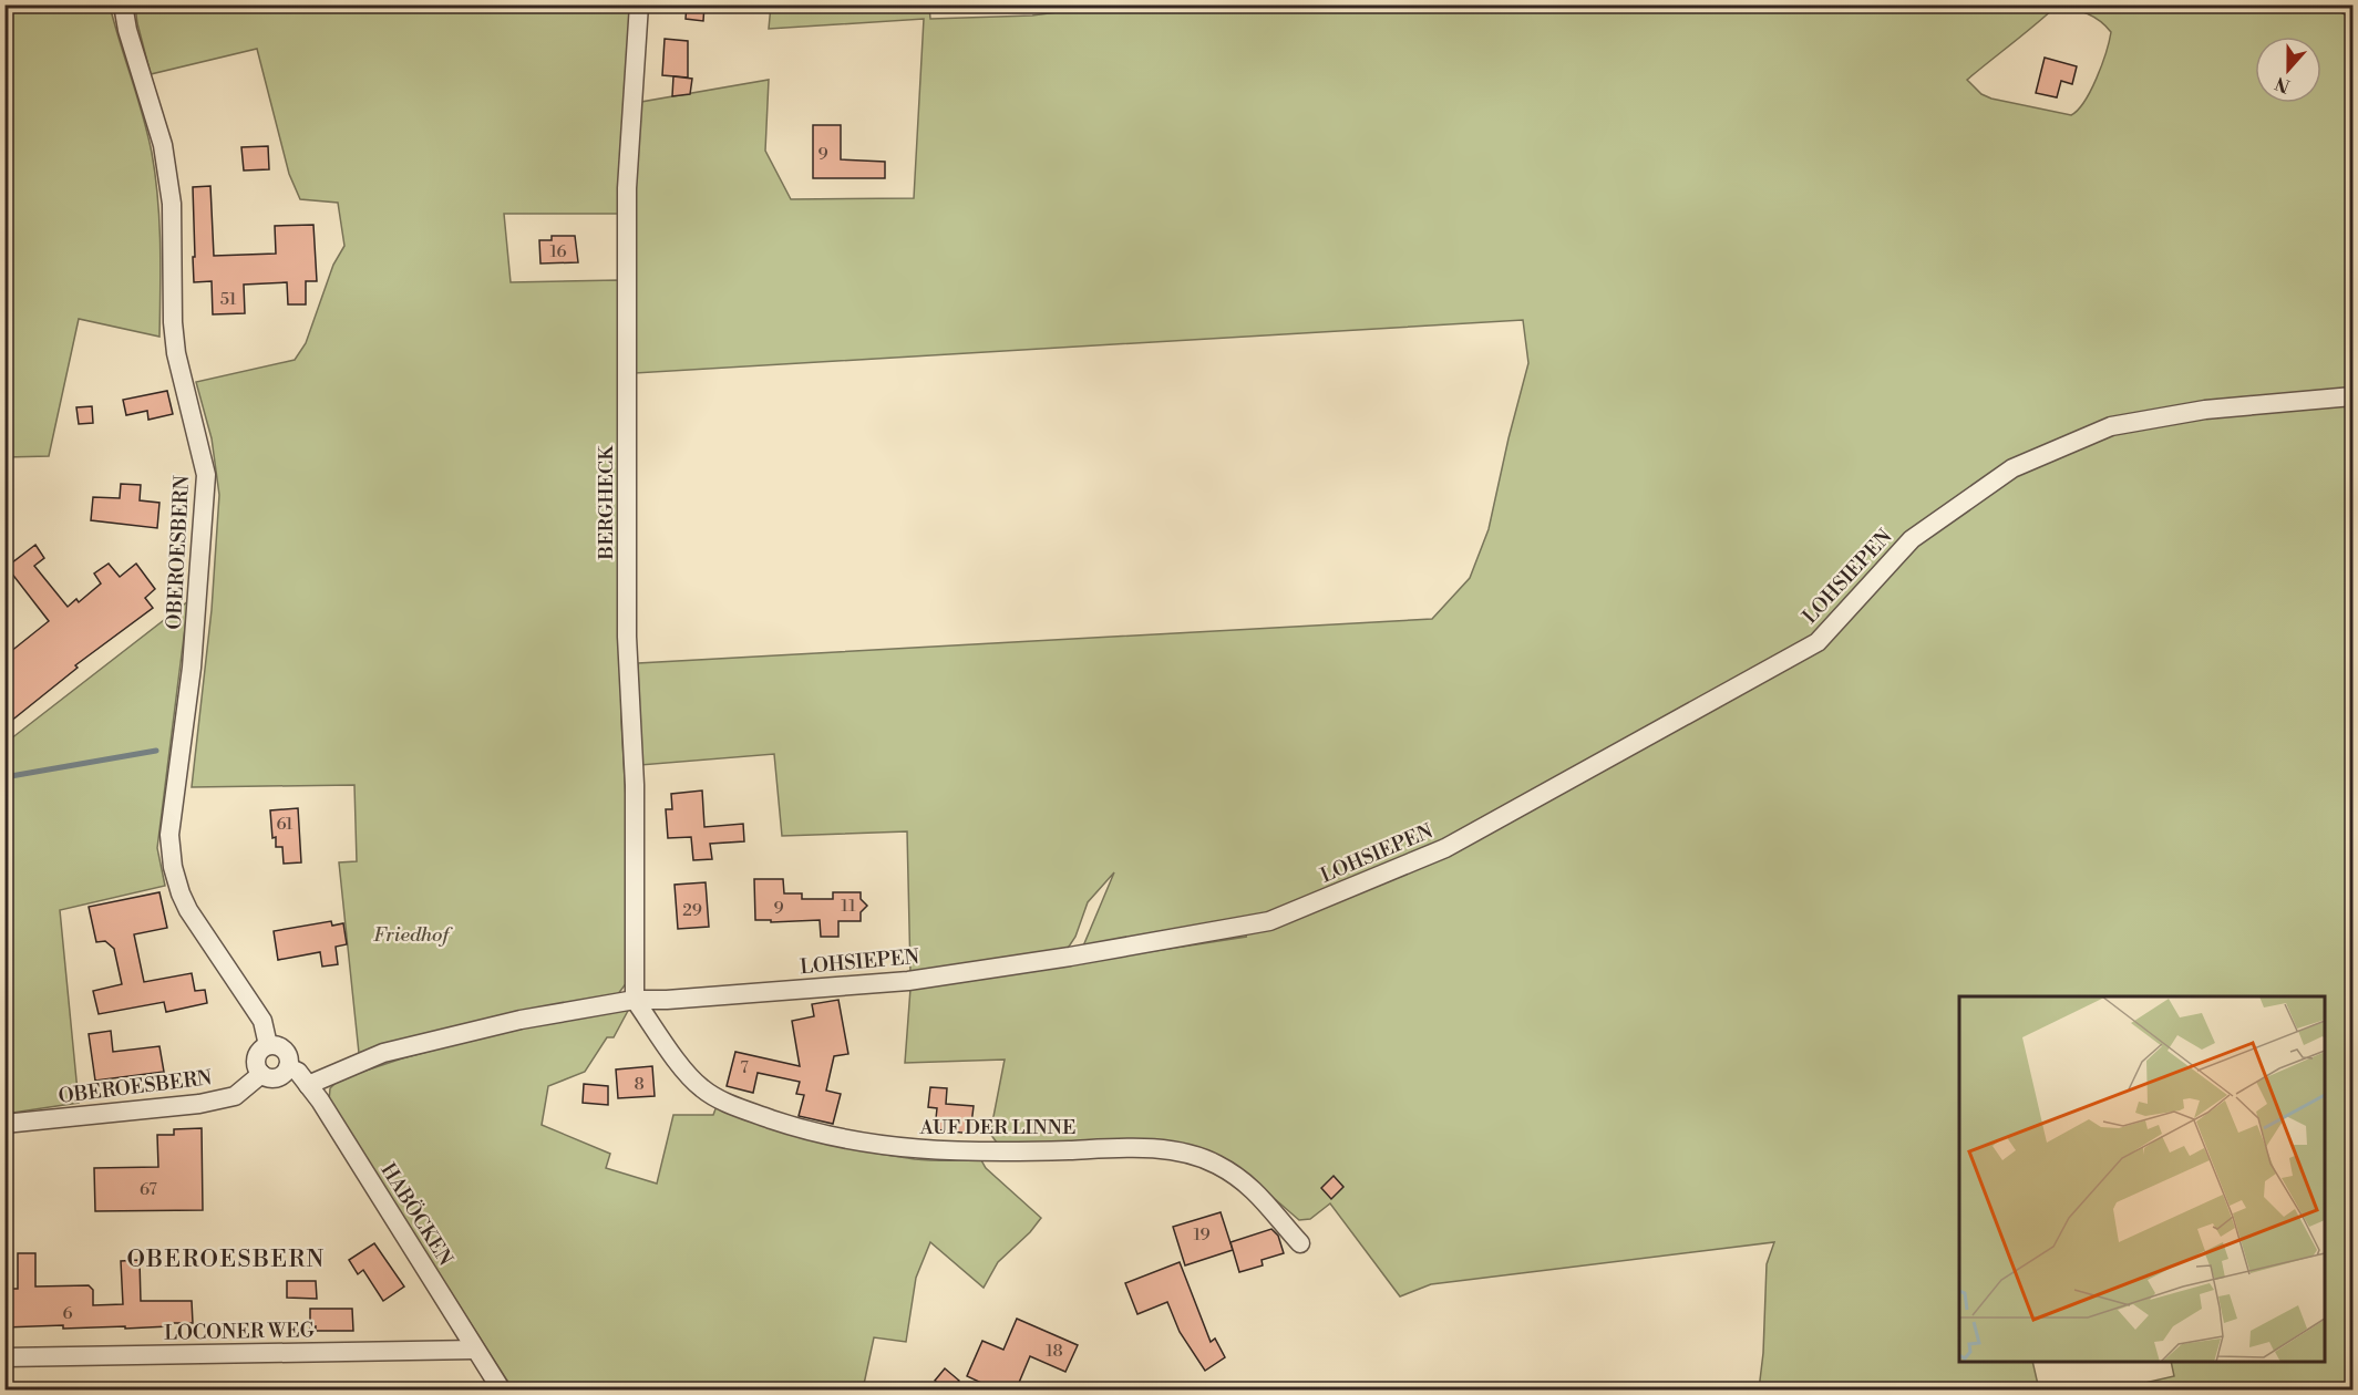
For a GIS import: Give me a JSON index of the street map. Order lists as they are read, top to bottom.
{
  "streets": {
    "street": [
      "BERGHECK",
      "OBEROESBERN",
      "LOHSIEPEN",
      "AUF DER LINNE",
      "HABÖCKEN",
      "LOCONER WEG"
    ]
  },
  "crossings": [
    ["BERGHECK", "LOHSIEPEN"],
    ["BERGHECK", "AUF DER LINNE"],
    ["OBEROESBERN", "HABÖCKEN"],
    ["LOHSIEPEN", "AUF DER LINNE"],
    ["LOHSIEPEN", "HABÖCKEN"],
    ["HABÖCKEN", "LOCONER WEG"]
  ],
  "districts": ["OBEROESBERN"],
  "parks": ["Friedhof"],
  "house_numbers": [
    "9",
    "16",
    "51",
    "61",
    "11",
    "9",
    "29",
    "7",
    "8",
    "67",
    "19",
    "6",
    "18"
  ],
  "north": "bottom"
}
